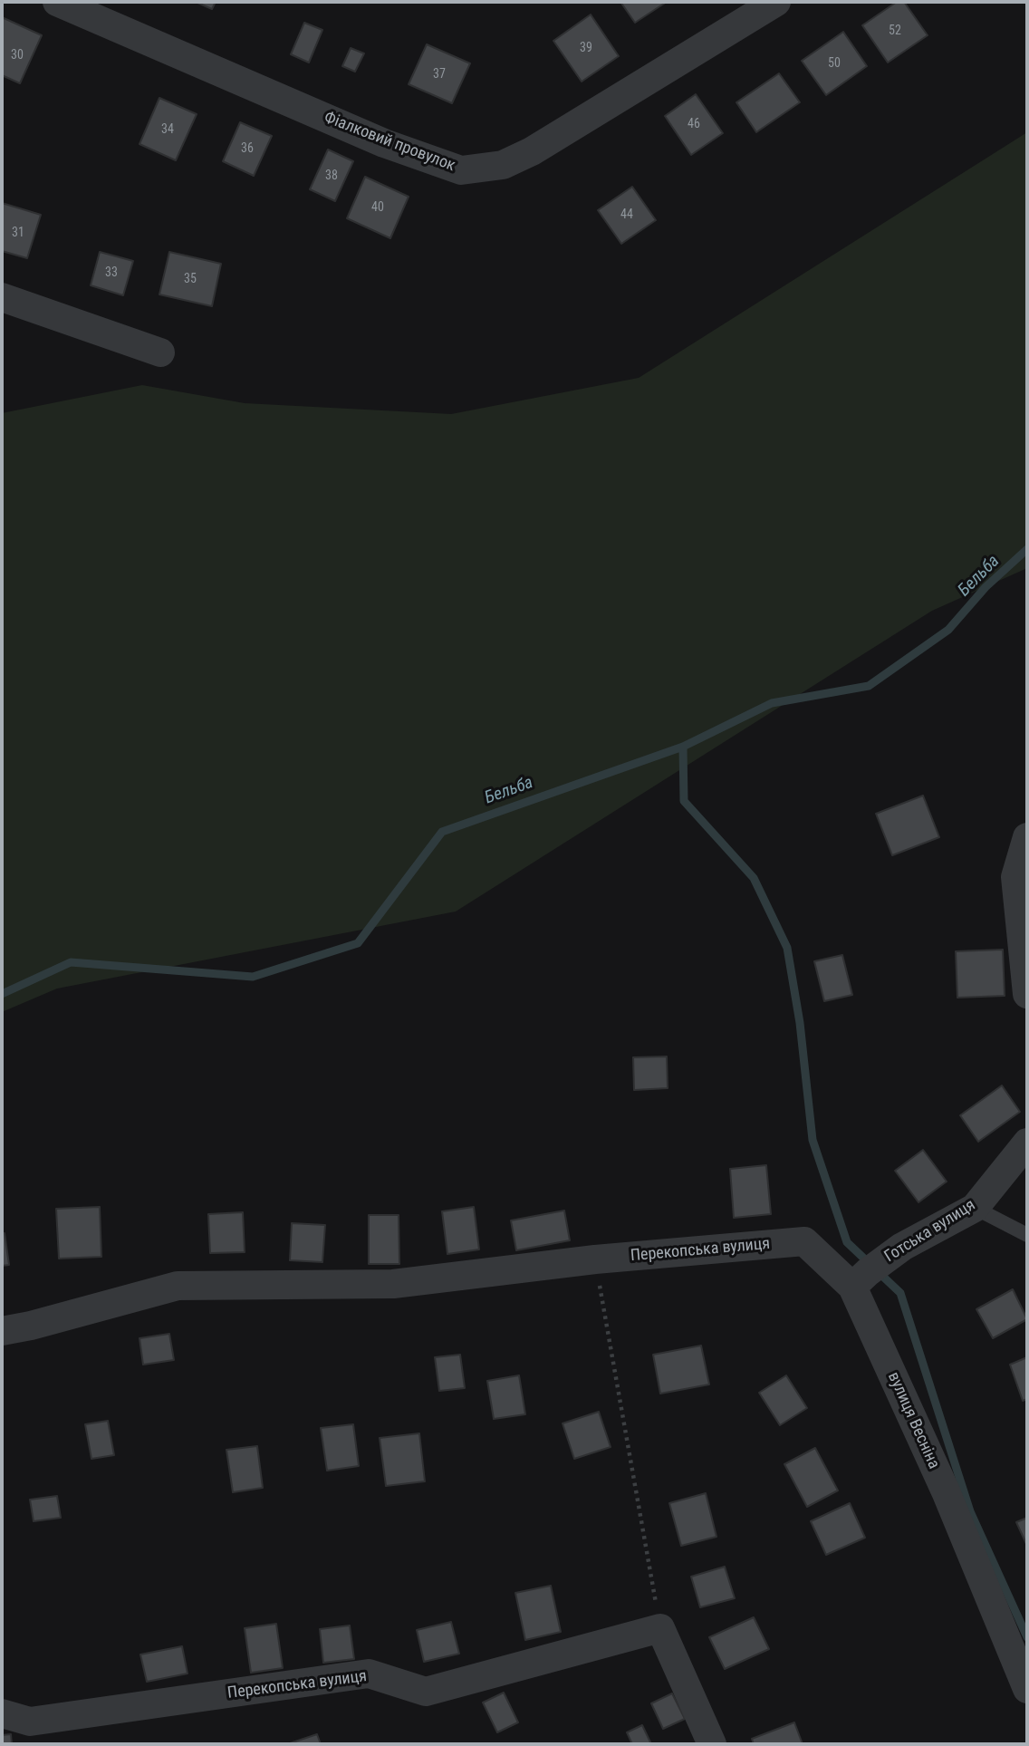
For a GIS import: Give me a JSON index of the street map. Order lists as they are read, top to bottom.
{
  "streets": {
    "street": [
      "Фіалковий провулок",
      "Готська вулиця",
      "Перекопська вулиця",
      "вулиця Весніна"
    ]
  },
  "crossings": [
    ["Готська вулиця", "вулиця Весніна"],
    ["Перекопська вулиця", "вулиця Весніна"]
  ],
  "water": ["Бельба"],
  "house_numbers": [
    "52",
    "39",
    "30",
    "50",
    "37",
    "46",
    "34",
    "36",
    "38",
    "40",
    "44",
    "31",
    "33",
    "35"
  ]
}
